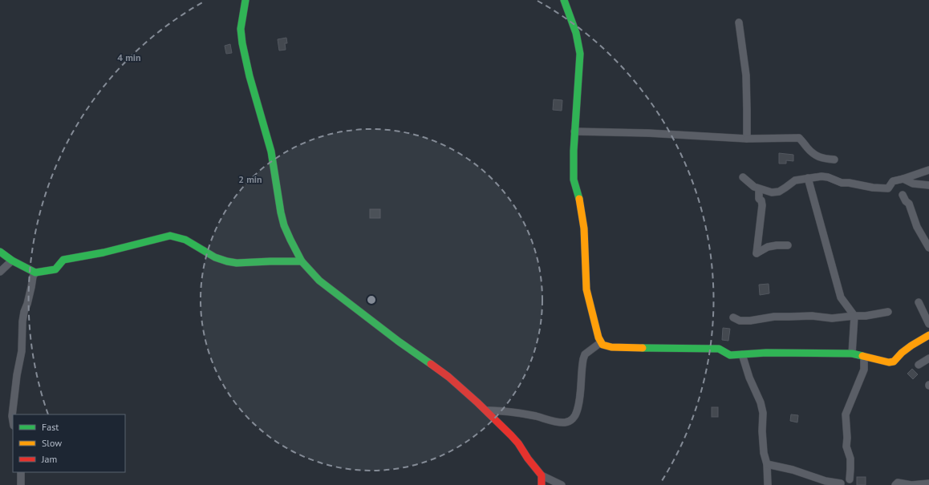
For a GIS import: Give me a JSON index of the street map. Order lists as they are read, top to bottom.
{
  "legend": ["Fast", "Slow", "Jam"],
  "rings": ["4 min", "2 min"]
}
